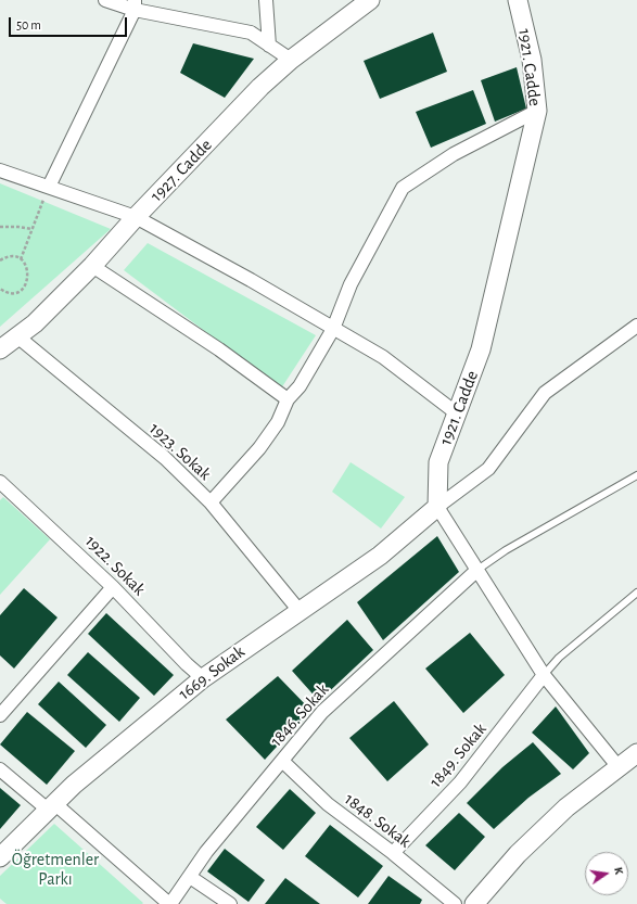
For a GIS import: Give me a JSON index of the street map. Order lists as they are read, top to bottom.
{
  "streets": {
    "street": [
      "1921. Cadde",
      "1927. Cadde",
      "1923. Sokak",
      "1922. Sokak",
      "1669. Sokak",
      "1846. Sokak",
      "1849. Sokak",
      "1848. Sokak"
    ]
  },
  "crossings": [
    ["1921. Cadde", "1669. Sokak"],
    ["1927. Cadde", "1923. Sokak"],
    ["1923. Sokak", "1669. Sokak"],
    ["1922. Sokak", "1669. Sokak"],
    ["1846. Sokak", "1848. Sokak"],
    ["1849. Sokak", "1848. Sokak"]
  ],
  "parks": ["Öğretmenler Parkı"],
  "scale_bar": "50 m",
  "north": "right"
}
